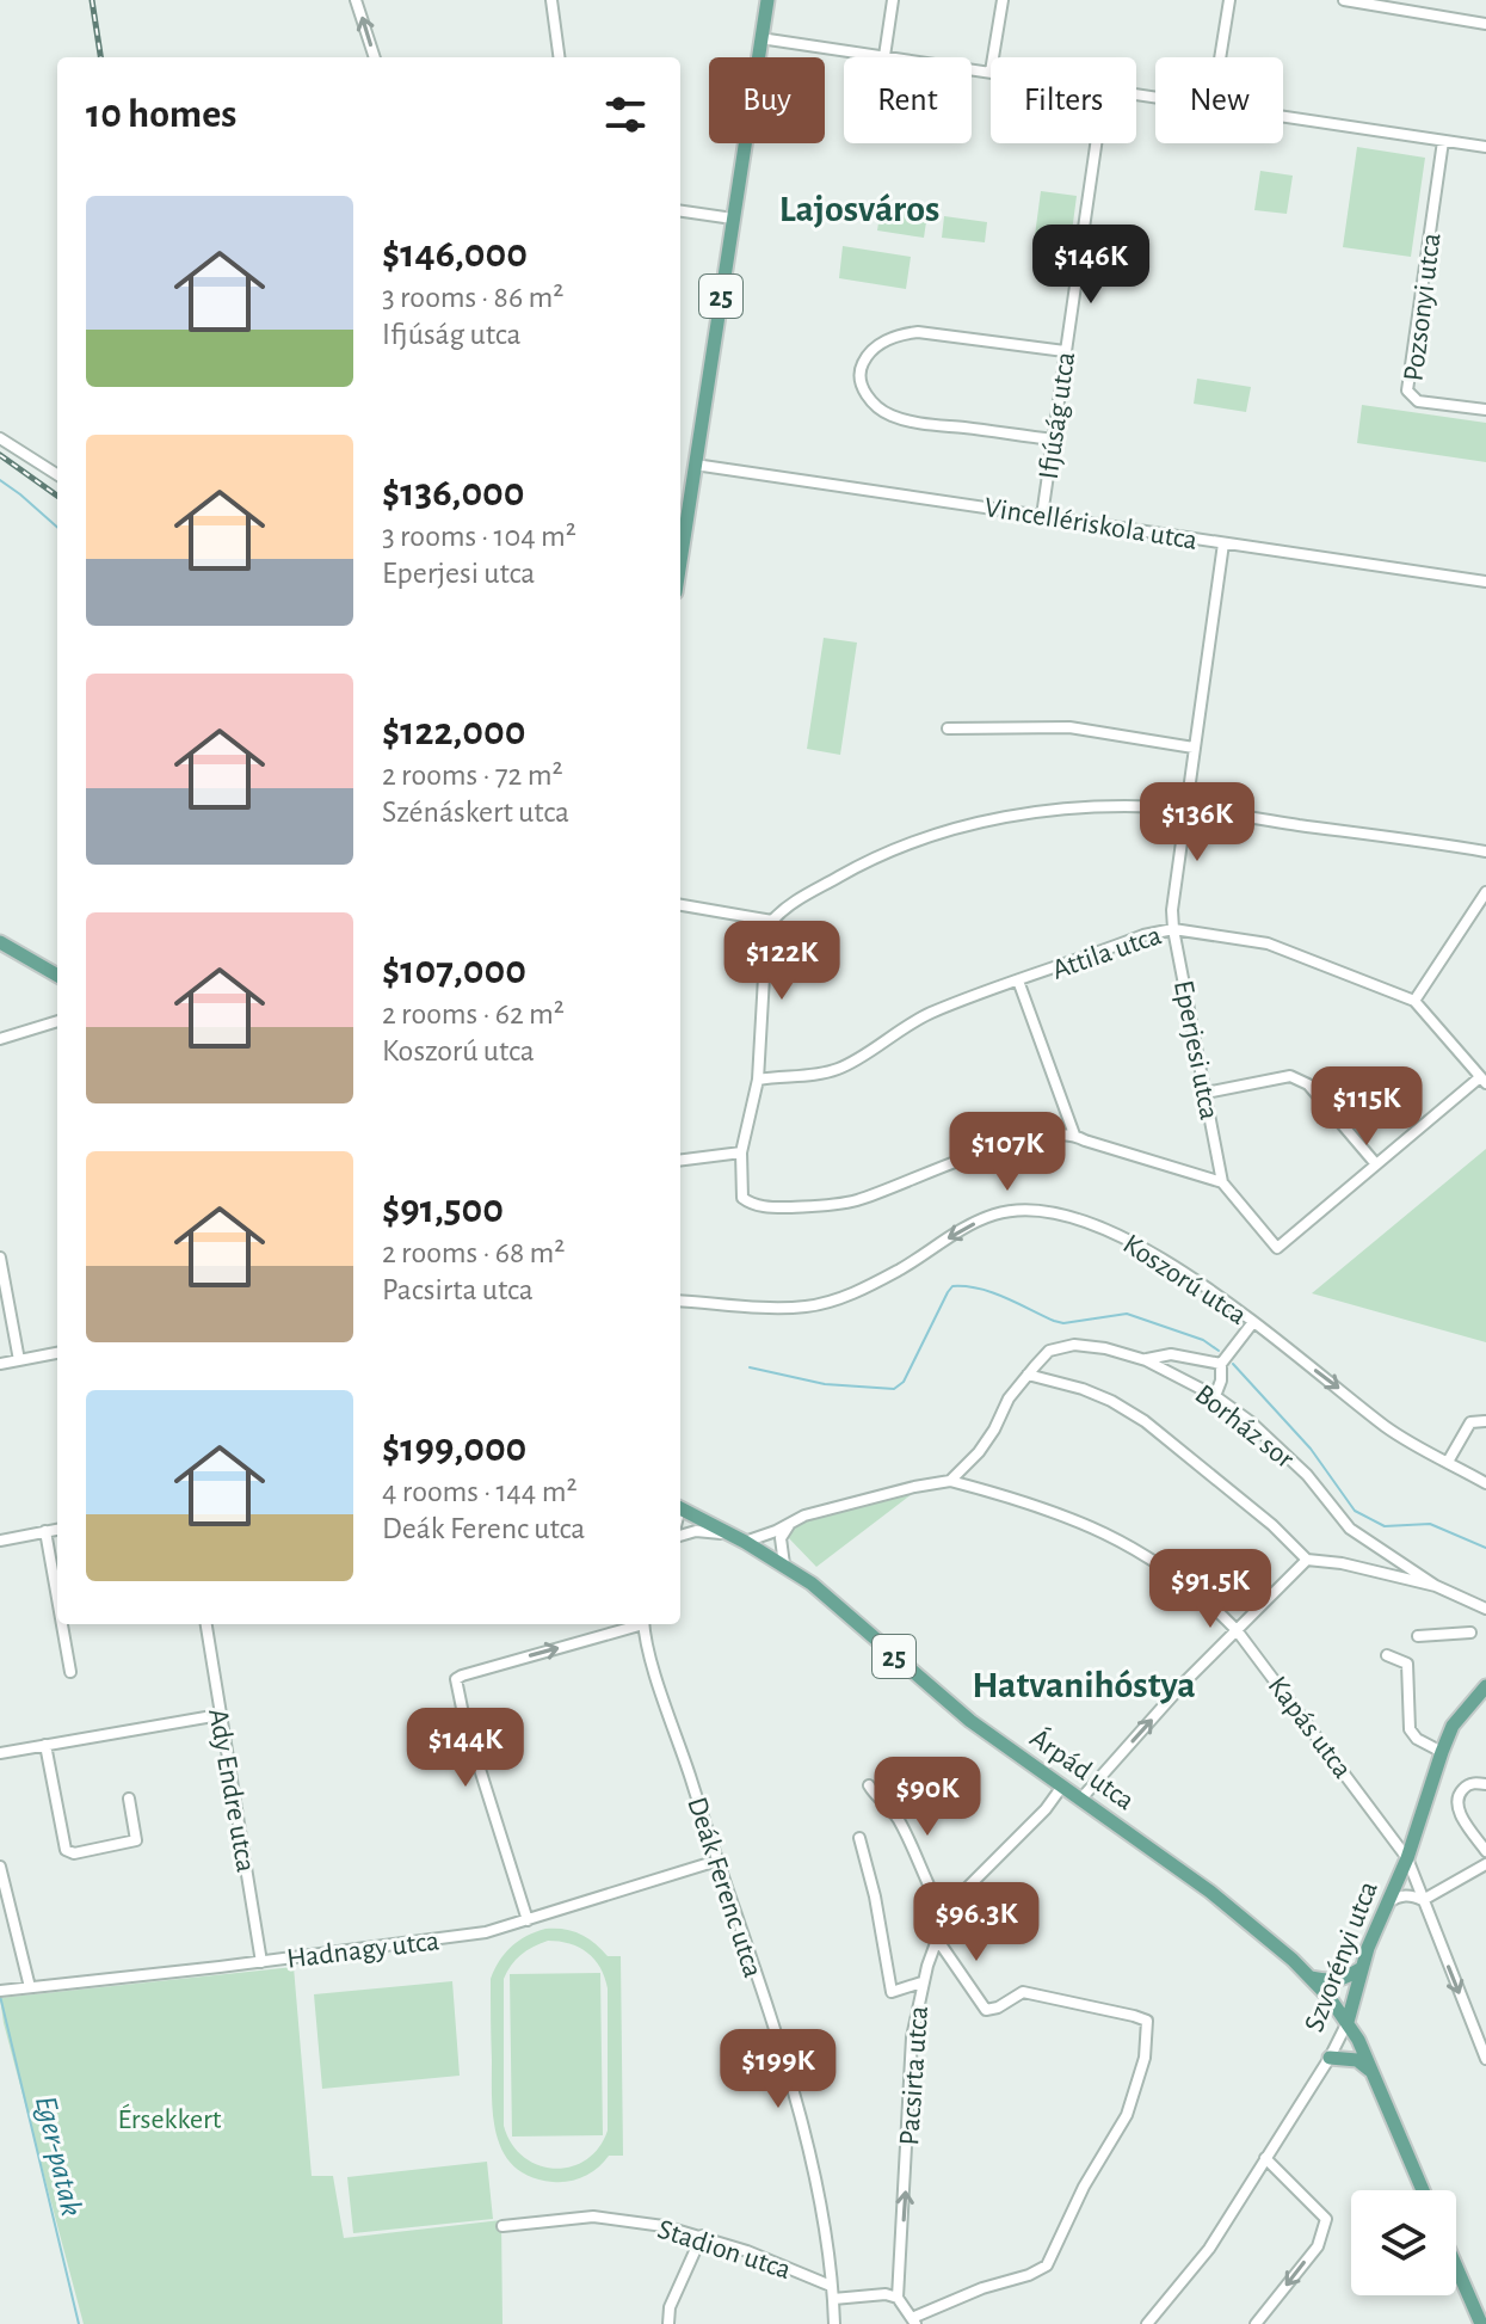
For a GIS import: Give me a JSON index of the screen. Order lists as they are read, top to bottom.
{
  "streets": {
    "main road": ["25", "Árpád utca", "Szvorényi utca"],
    "street": [
      "Pozsonyi utca",
      "Ifjúság utca",
      "Vincellériskola utca",
      "Attila utca",
      "Eperjesi utca",
      "Koszorú utca",
      "Borház sor",
      "Kapás utca",
      "Ady Endre utca",
      "Deák Ferenc utca",
      "Hadnagy utca",
      "Pacsirta utca",
      "Stadion utca"
    ]
  },
  "crossings": [
    ["25", "Vincellériskola utca"],
    ["25", "Árpád utca"],
    ["25", "Szvorényi utca"],
    ["Ifjúság utca", "Vincellériskola utca"],
    ["Vincellériskola utca", "Eperjesi utca"],
    ["Attila utca", "Eperjesi utca"],
    ["Borház sor", "Kapás utca"],
    ["Kapás utca", "Szvorényi utca"],
    ["Árpád utca", "Szvorényi utca"],
    ["Árpád utca", "Pacsirta utca"],
    ["Ady Endre utca", "Hadnagy utca"],
    ["Deák Ferenc utca", "Hadnagy utca"],
    ["Deák Ferenc utca", "Stadion utca"]
  ],
  "one_way": ["Pacsirta utca"],
  "districts": ["Lajosváros", "Hatvanihóstya"],
  "water": ["Eger-patak"],
  "parks": ["Érsekkert"],
  "page": {
    "chip": [
      "Buy",
      "Rent",
      "Filters",
      "New"
    ],
    "heading": "10 homes",
    "list": [
      {
        "name": "$146,000",
        "note": "3 rooms · 86 m² · Ifjúság utca"
      },
      {
        "name": "$136,000",
        "note": "3 rooms · 104 m² · Eperjesi utca"
      },
      {
        "name": "$122,000",
        "note": "2 rooms · 72 m² · Szénáskert utca"
      },
      {
        "name": "$107,000",
        "note": "2 rooms · 62 m² · Koszorú utca"
      },
      {
        "name": "$91,500",
        "note": "2 rooms · 68 m² · Pacsirta utca"
      },
      {
        "name": "$199,000",
        "note": "4 rooms · 144 m² · Deák Ferenc utca"
      }
    ],
    "price": [
      "$146K",
      "$136K",
      "$122K",
      "$115K",
      "$107K",
      "$91.5K",
      "$144K",
      "$90K",
      "$96.3K",
      "$199K"
    ]
  }
}
